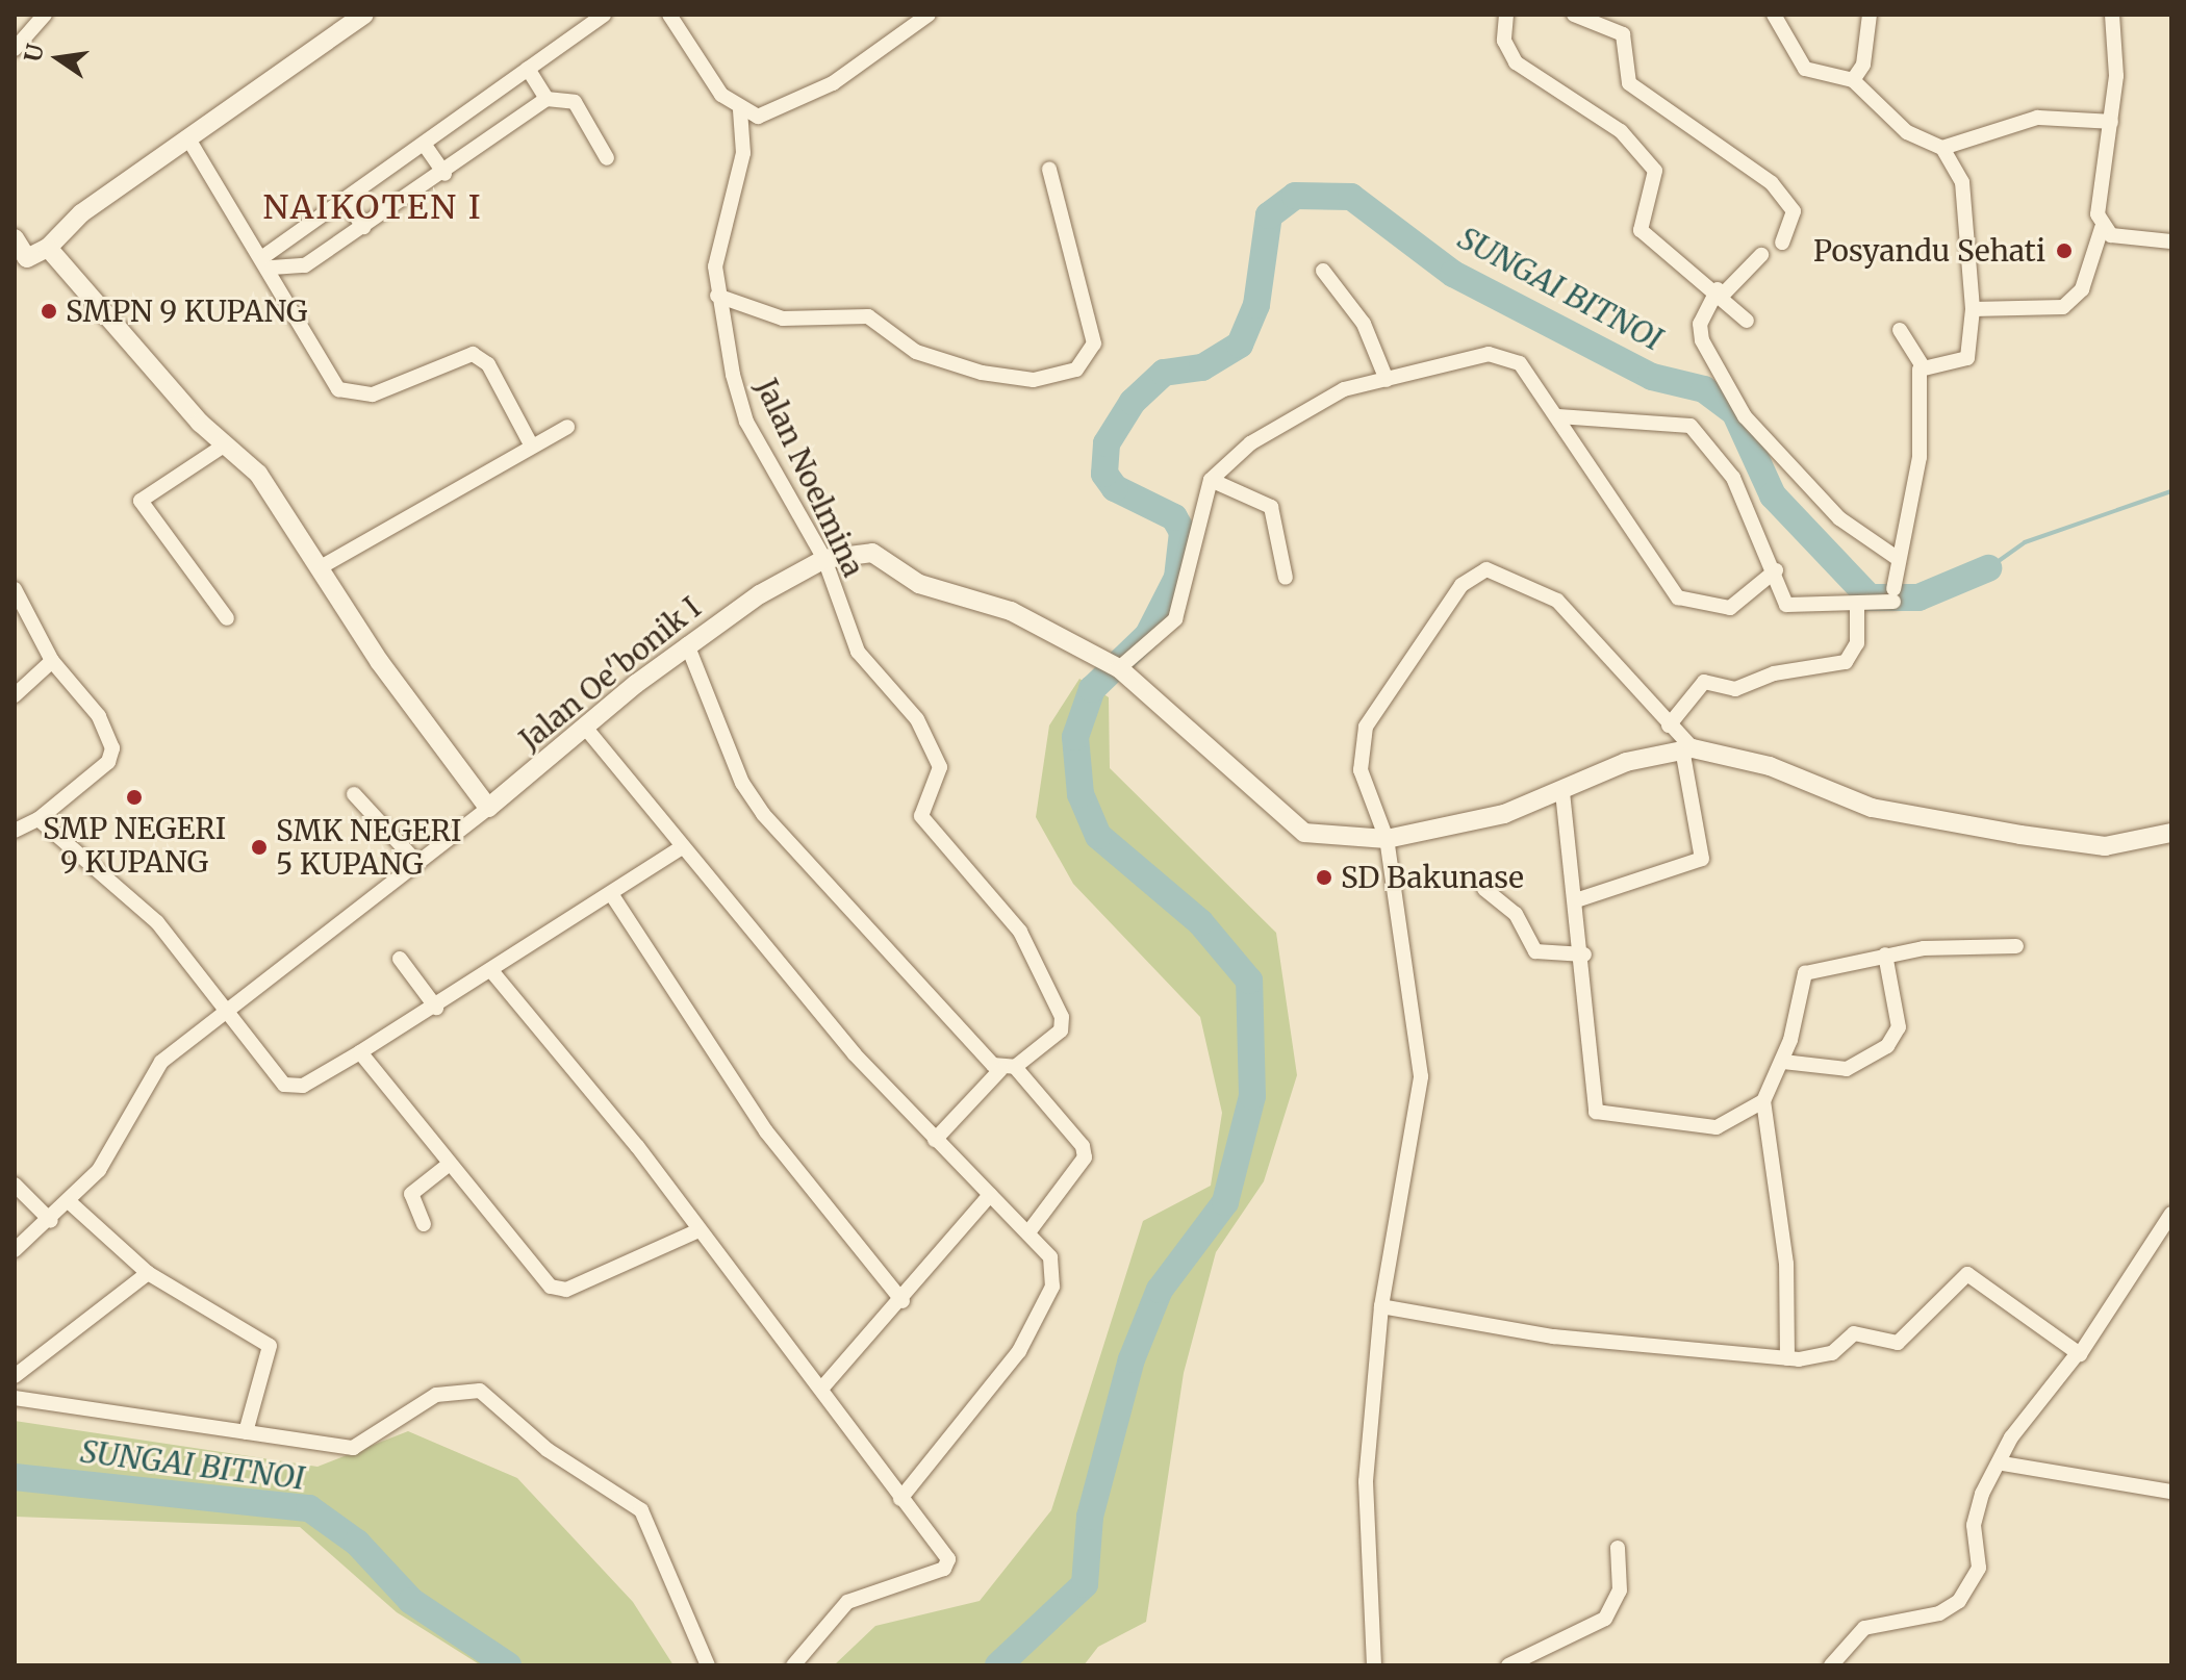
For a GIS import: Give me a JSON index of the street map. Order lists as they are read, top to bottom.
{
  "streets": {
    "street": ["Jalan Noelmina", "Jalan Oe'bonik I"]
  },
  "crossings": [
    ["Jalan Noelmina", "Jalan Oe'bonik I"]
  ],
  "districts": ["NAIKOTEN I"],
  "water": ["SUNGAI BITNOI"],
  "places": [
    "Posyandu Sehati",
    "SMPN 9 KUPANG",
    "SMP NEGERI 9 KUPANG",
    "SMK NEGERI 5 KUPANG",
    "SD Bakunase"
  ],
  "north": "left"
}
